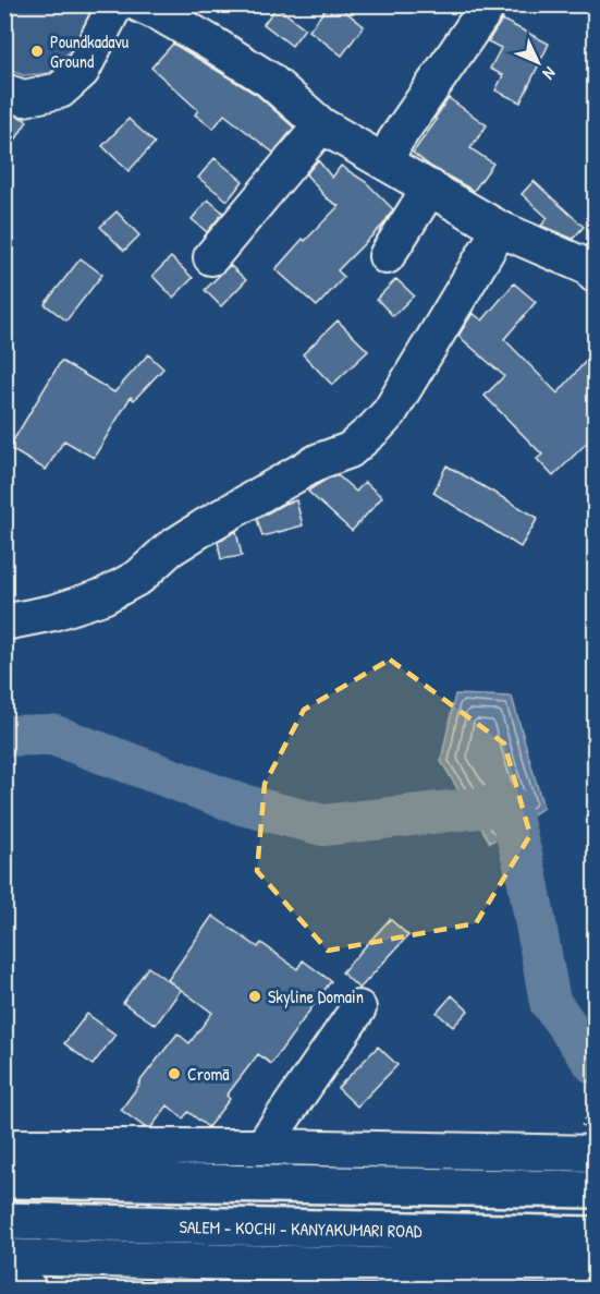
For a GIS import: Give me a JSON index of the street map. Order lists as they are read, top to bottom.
{
  "streets": {
    "highway": ["SALEM - KOCHI - KANYAKUMARI ROAD"]
  },
  "places": ["Poundkadavu Ground", "Skyline Domain", "Cromā"],
  "north": "bottom right"
}
